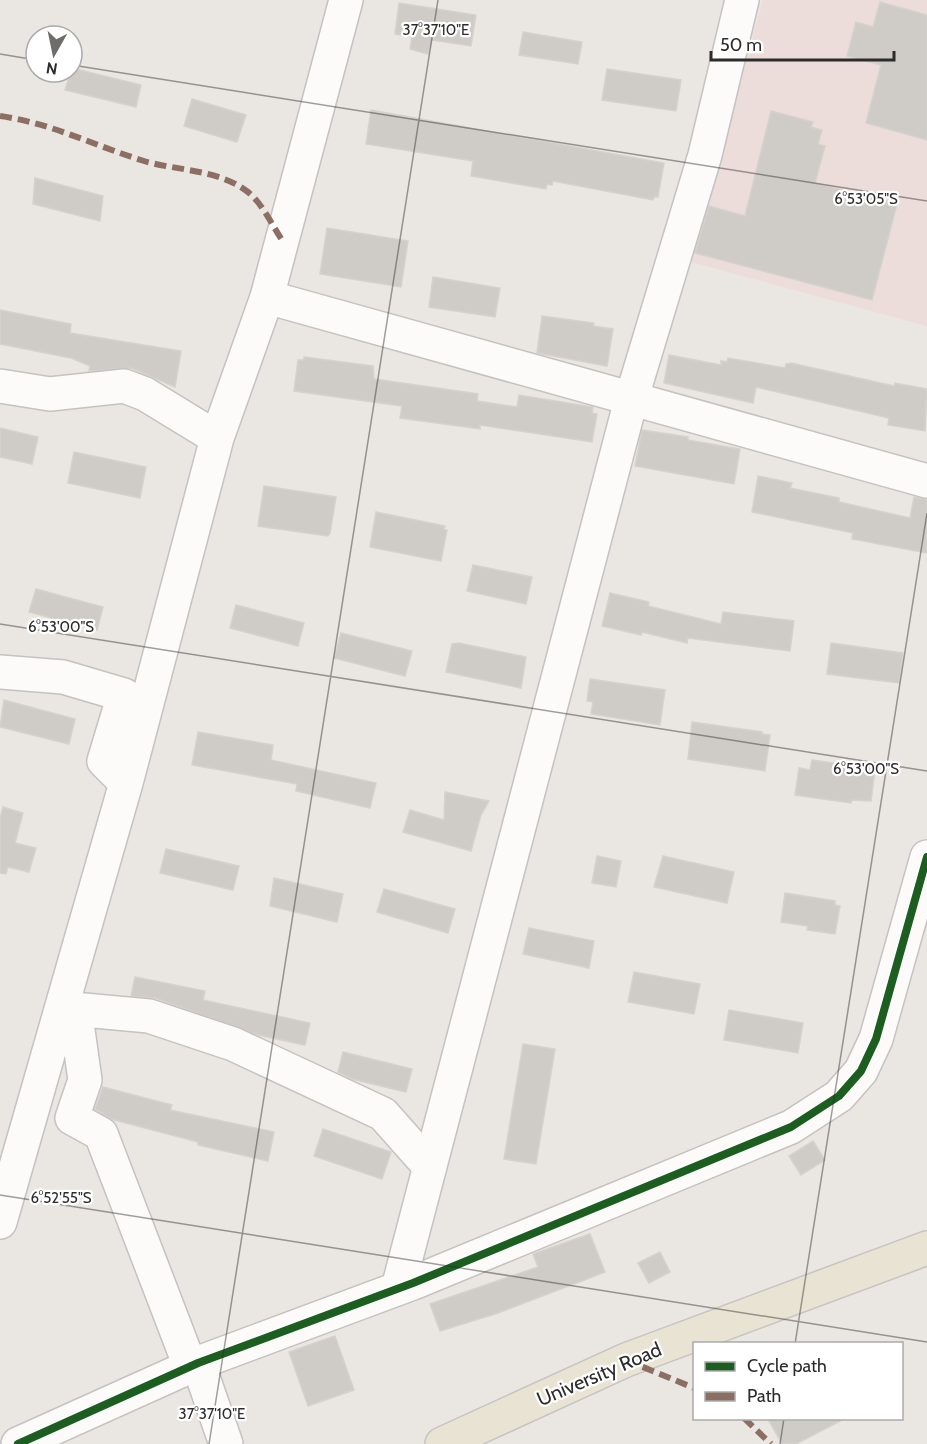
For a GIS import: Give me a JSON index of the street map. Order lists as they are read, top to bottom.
{
  "streets": {
    "main road": ["University Road"]
  },
  "legend": ["Cycle path", "Path"],
  "scale_bar": "50 m",
  "north": "bottom",
  "coordinates": [
    "37°37'10\"E",
    "6°53'05\"S",
    "6°53'00\"S",
    "6°52'55\"S"
  ]
}
